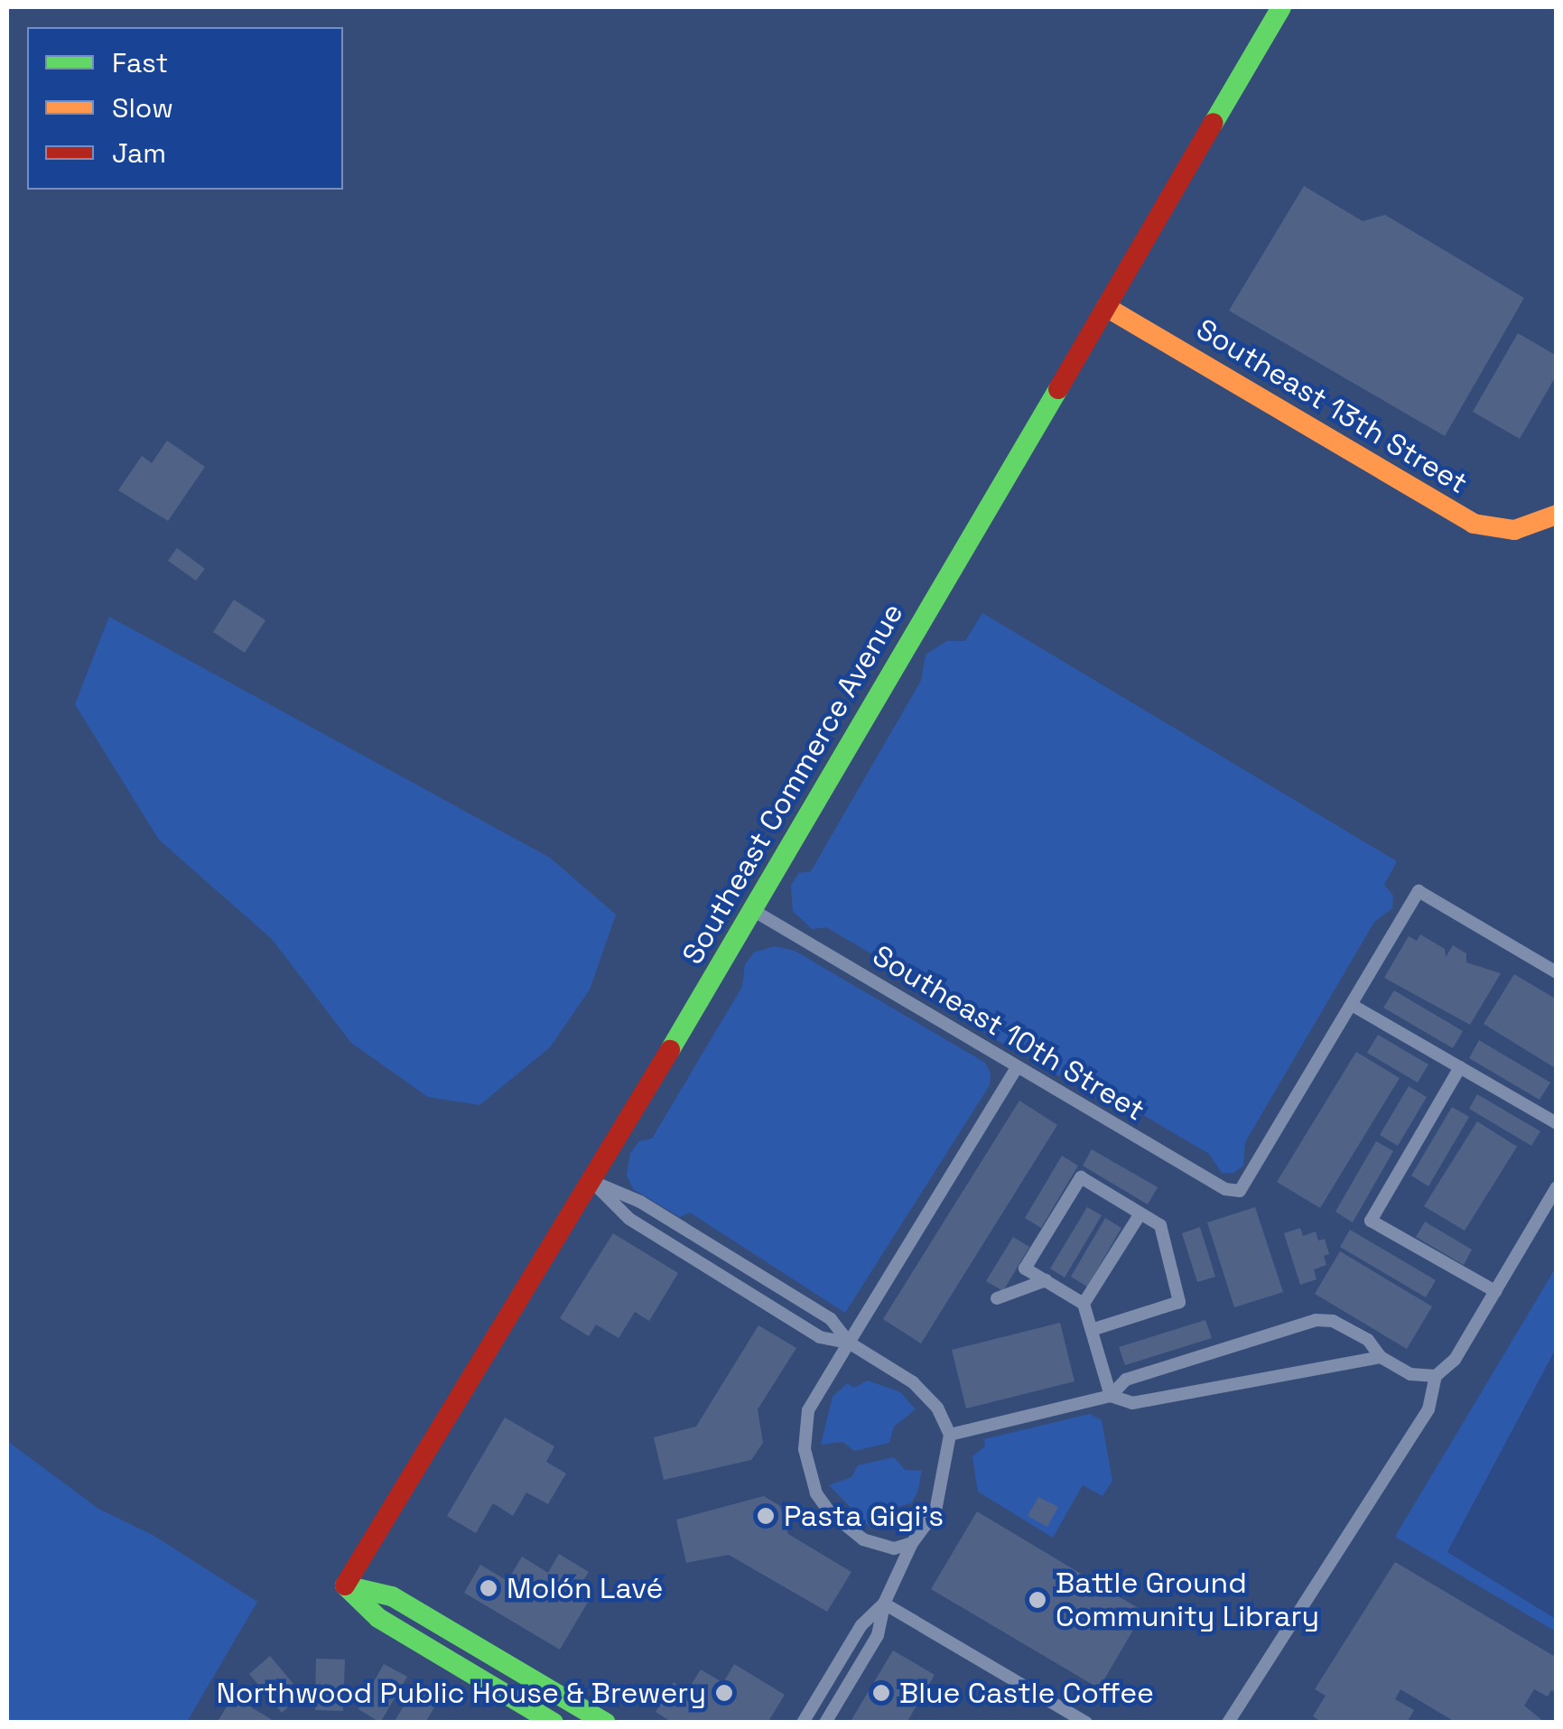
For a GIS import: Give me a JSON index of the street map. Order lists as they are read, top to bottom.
{
  "streets": {
    "street": ["Southeast 13th Street", "Southeast Commerce Avenue"],
    "lane": ["Southeast 10th Street"]
  },
  "crossings": [
    ["Southeast 13th Street", "Southeast Commerce Avenue"],
    ["Southeast Commerce Avenue", "Southeast 10th Street"]
  ],
  "places": [
    "Pasta Gigi's",
    "Molón Lavé",
    "Battle Ground Community Library",
    "Northwood Public House & Brewery",
    "Blue Castle Coffee"
  ],
  "legend": ["Fast", "Slow", "Jam"]
}
